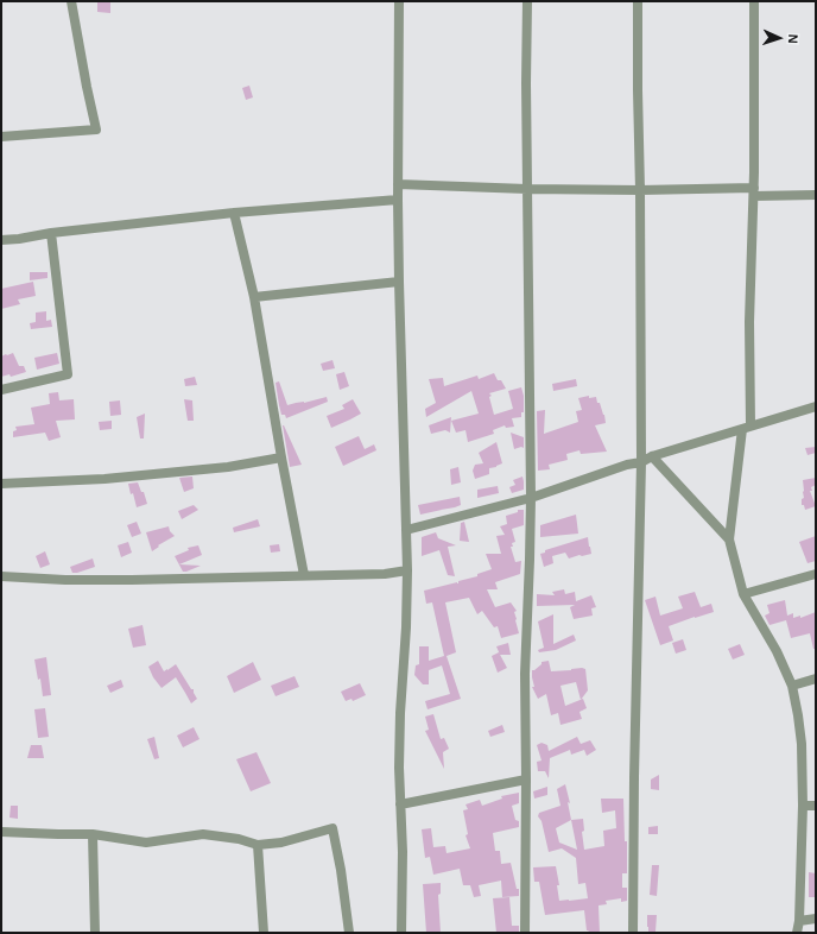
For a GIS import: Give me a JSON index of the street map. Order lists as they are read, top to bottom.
{
  "north": "right"
}
